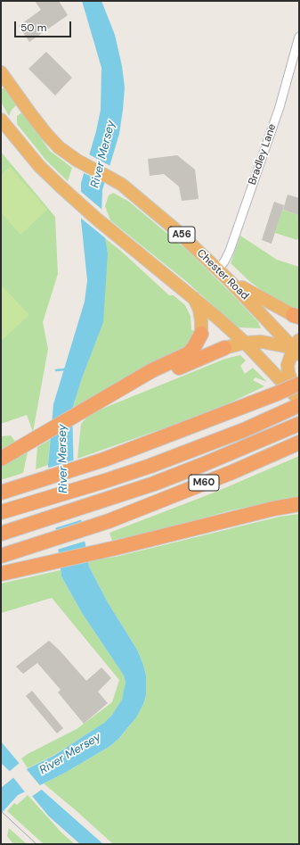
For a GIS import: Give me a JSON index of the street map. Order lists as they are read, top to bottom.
{
  "streets": {
    "highway": ["A56", "Chester Road", "M60"],
    "street": ["Bradley Lane"]
  },
  "crossings": [
    ["Bradley Lane", "Chester Road"]
  ],
  "water": ["River Mersey"],
  "scale_bar": "50 m"
}
